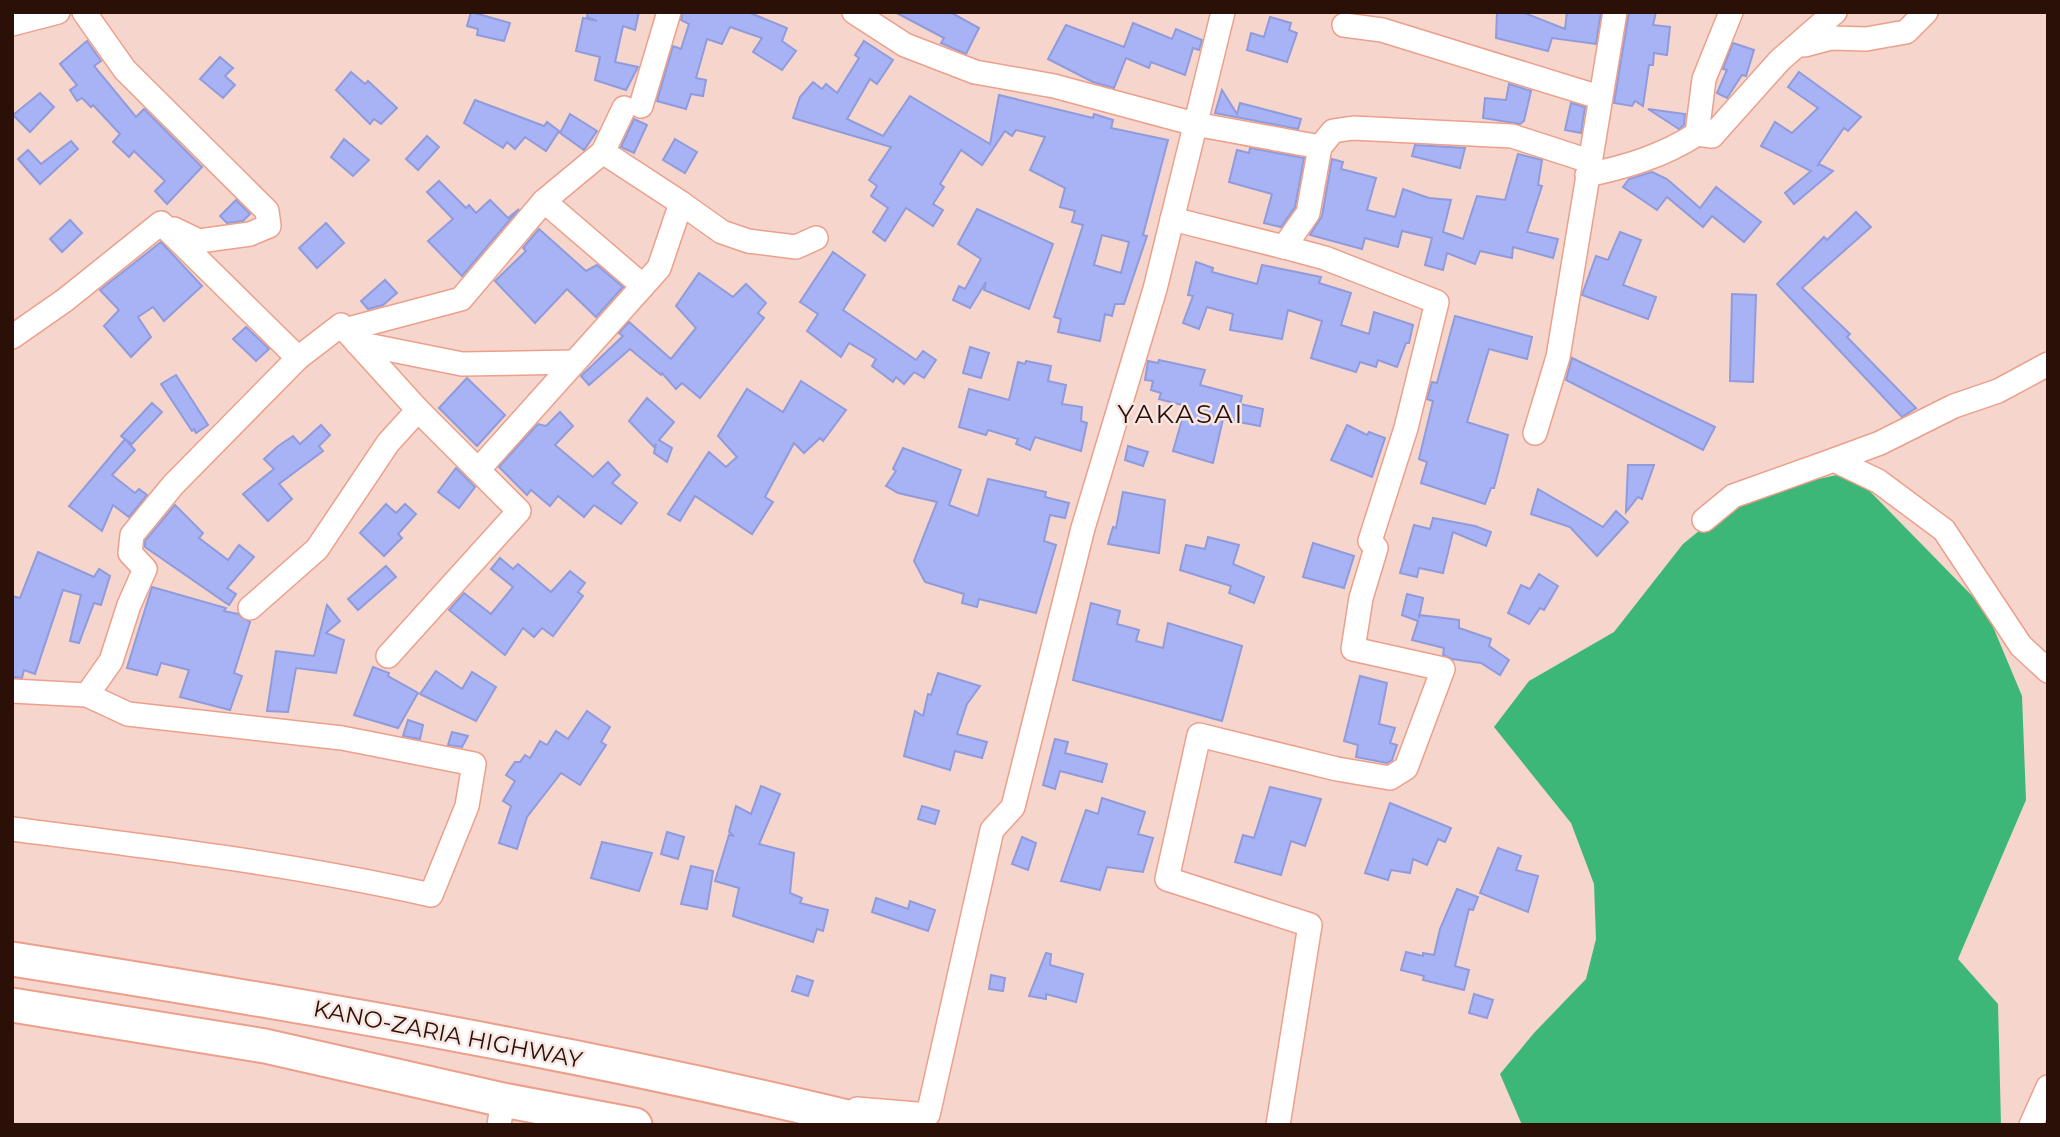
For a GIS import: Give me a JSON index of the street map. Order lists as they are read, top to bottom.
{
  "streets": {
    "highway": ["KANO-ZARIA HIGHWAY"]
  },
  "districts": ["YAKASAI"]
}
